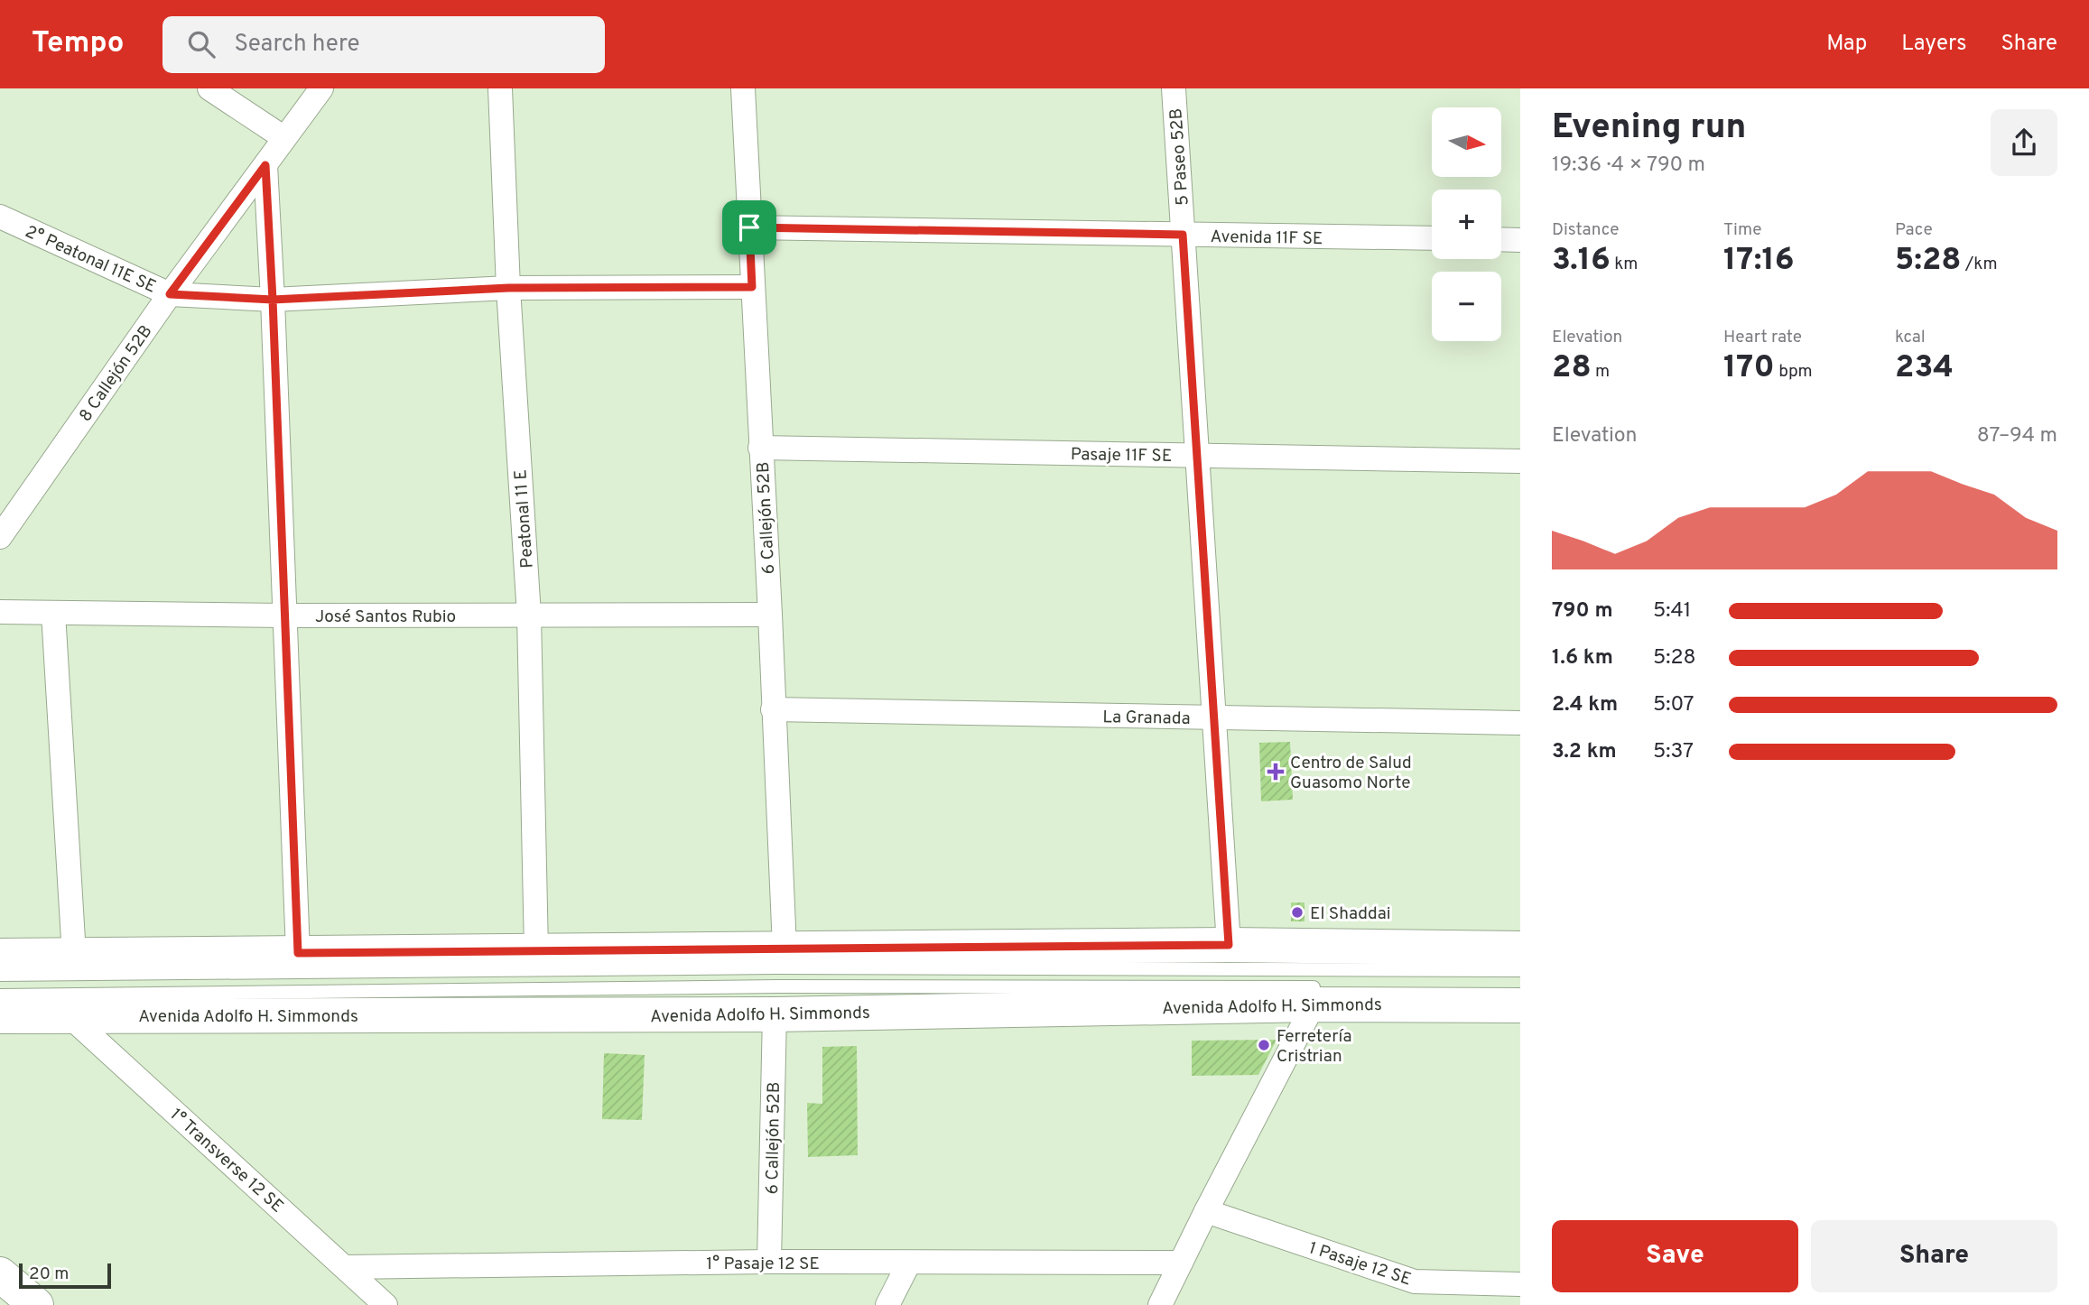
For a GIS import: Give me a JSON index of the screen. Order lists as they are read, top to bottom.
{
  "streets": {
    "main road": ["Avenida Adolfo H. Simmonds"],
    "street": [
      "5 Paseo 52B",
      "Avenida 11F SE",
      "2° Peatonal 11E SE",
      "8 Callejón 52B",
      "Pasaje 11F SE",
      "6 Callejón 52B",
      "Peatonal 11 E",
      "José Santos Rubio",
      "La Granada",
      "1° Transverse 12 SE",
      "1° Pasaje 12 SE",
      "1 Pasaje 12 SE"
    ]
  },
  "crossings": [
    ["5 Paseo 52B", "Avenida 11F SE"],
    ["5 Paseo 52B", "Pasaje 11F SE"],
    ["5 Paseo 52B", "La Granada"],
    ["Avenida 11F SE", "6 Callejón 52B"],
    ["2° Peatonal 11E SE", "8 Callejón 52B"],
    ["2° Peatonal 11E SE", "6 Callejón 52B"],
    ["2° Peatonal 11E SE", "Peatonal 11 E"],
    ["Pasaje 11F SE", "6 Callejón 52B"],
    ["6 Callejón 52B", "José Santos Rubio"],
    ["6 Callejón 52B", "La Granada"],
    ["6 Callejón 52B", "Avenida Adolfo H. Simmonds"],
    ["6 Callejón 52B", "1° Pasaje 12 SE"],
    ["Peatonal 11 E", "José Santos Rubio"],
    ["Avenida Adolfo H. Simmonds", "1° Transverse 12 SE"],
    ["1° Transverse 12 SE", "1° Pasaje 12 SE"]
  ],
  "places": {
    "health": ["Centro de Salud Guasomo Norte"],
    "other": ["El Shaddai", "Ferretería Cristrian"]
  },
  "scale_bar": "20 m",
  "north": "right",
  "page": {
    "header": "Tempo",
    "search": "Search here",
    "nav": ["Map", "Layers", "Share"],
    "heading": ["Evening run", "19:36 · 4 × 790 m"],
    "map_buttons": ["+", "−"],
    "stats": [
      ["Distance", "3.16 km"],
      ["Time", "17:16"],
      ["Pace", "5:28 /km"],
      ["Elevation", "28 m"],
      ["Heart rate", "170 bpm"],
      ["kcal", "234"]
    ],
    "chart": ["Elevation", "87–94 m"],
    "list": [
      {
        "name": "790 m",
        "note": "5:41"
      },
      {
        "name": "1.6 km",
        "note": "5:28"
      },
      {
        "name": "2.4 km",
        "note": "5:07"
      },
      {
        "name": "3.2 km",
        "note": "5:37"
      }
    ],
    "buttons": ["Save", "Share"],
    "scale": "20 m"
  }
}
